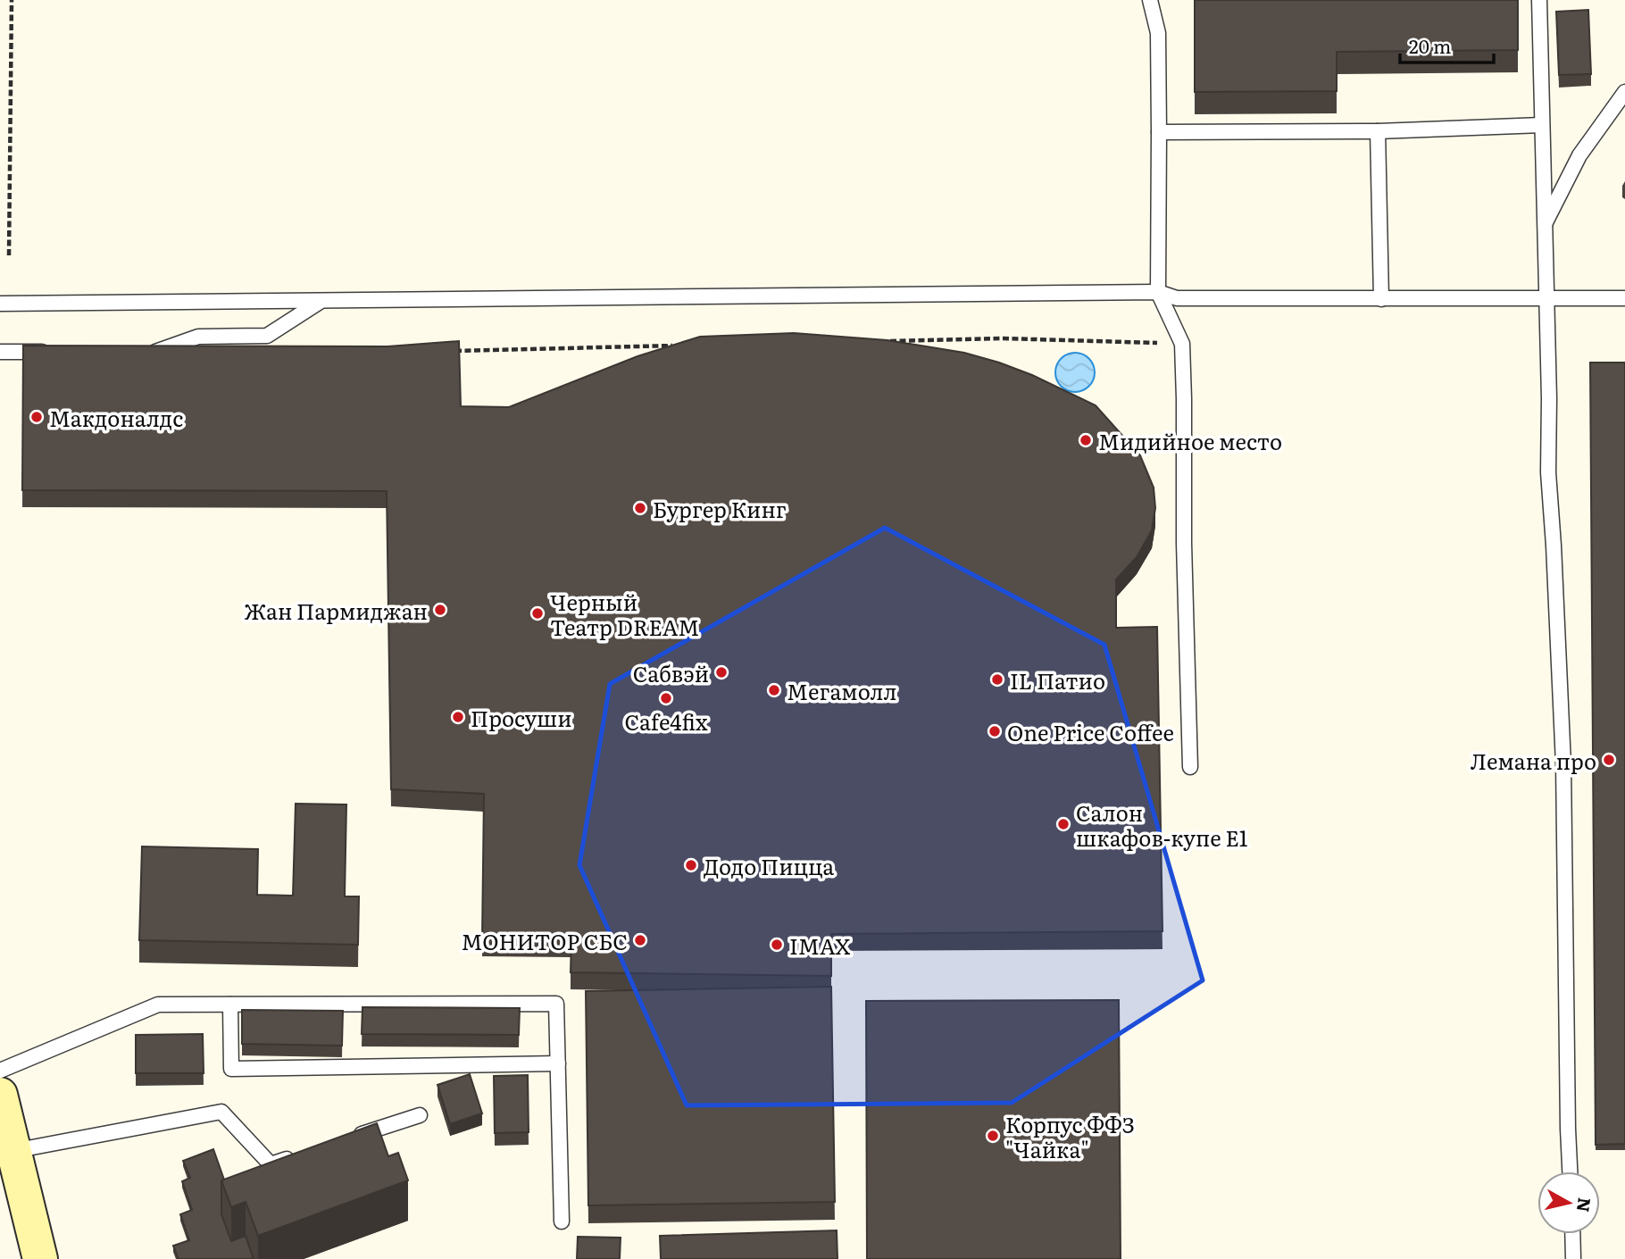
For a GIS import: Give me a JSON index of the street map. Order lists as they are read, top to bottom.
{
  "places": [
    "Макдоналдс",
    "Мидийное место",
    "Бургер Кинг",
    "Жан Пармиджан",
    "Черный Театр DREAM",
    "Сабвэй",
    "IL Патио",
    "Мегамолл",
    "Cafe4fix",
    "Просуши",
    "One Price Coffee",
    "Лемана про",
    "Салон шкафов-купе Е1",
    "Додо Пицца",
    "МОНИТОР СБС",
    "IMAX",
    "Корпус ФФЗ \"Чайка\""
  ],
  "scale_bar": "20 m",
  "north": "right"
}
